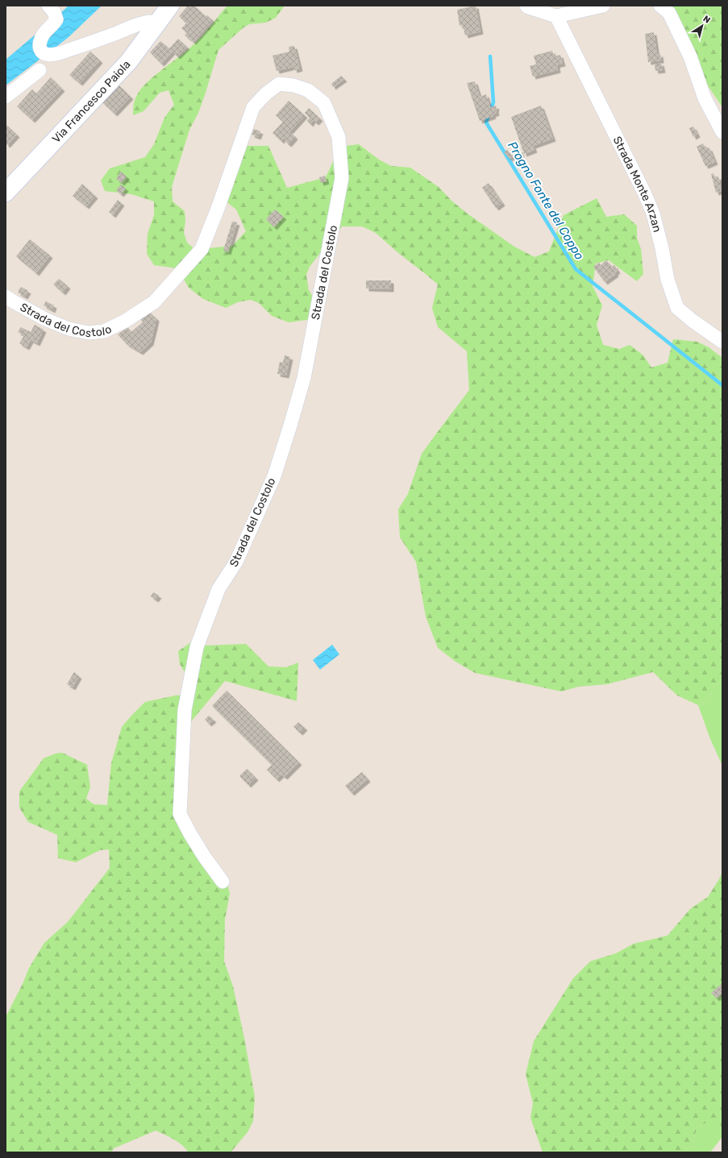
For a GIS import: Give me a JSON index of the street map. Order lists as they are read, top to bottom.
{
  "streets": {
    "street": ["Via Francesco Paiola", "Strada Monte Arzan", "Strada del Costolo"]
  },
  "water": ["Progno Fonte del Coppo"],
  "north": "top right"
}
